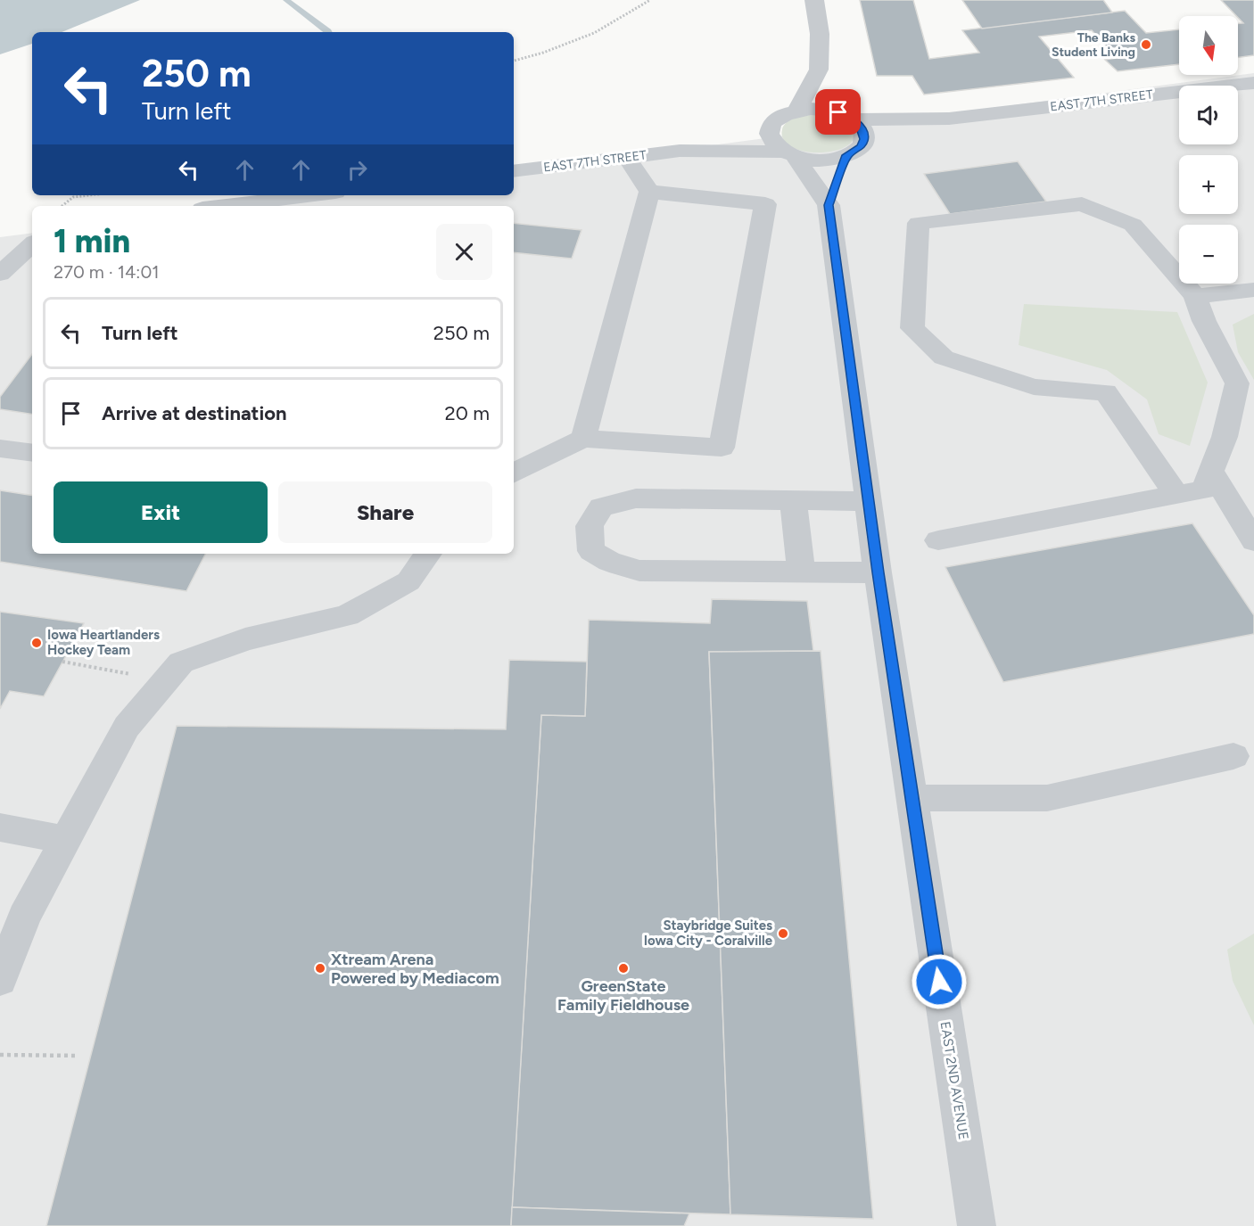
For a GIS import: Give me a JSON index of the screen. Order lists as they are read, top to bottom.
{
  "streets": {
    "street": ["EAST 7TH STREET", "EAST 2ND AVENUE"]
  },
  "crossings": [
    ["EAST 7TH STREET", "EAST 2ND AVENUE"]
  ],
  "places": [
    "The Banks Student Living",
    "Iowa Heartlanders Hockey Team",
    "Staybridge Suites Iowa City - Coralville",
    "Xtream Arena Powered by Mediacom",
    "GreenState Family Fieldhouse"
  ],
  "north": "bottom",
  "page": {
    "map_buttons": ["+", "−"],
    "turn": ["250 m", "Turn left"],
    "heading": ["1 min", "270 m · 14:01"],
    "list": [
      {
        "name": "Turn left",
        "value": "250 m"
      },
      {
        "name": "Arrive at destination",
        "value": "20 m"
      }
    ],
    "buttons": ["Exit", "Share"]
  }
}
